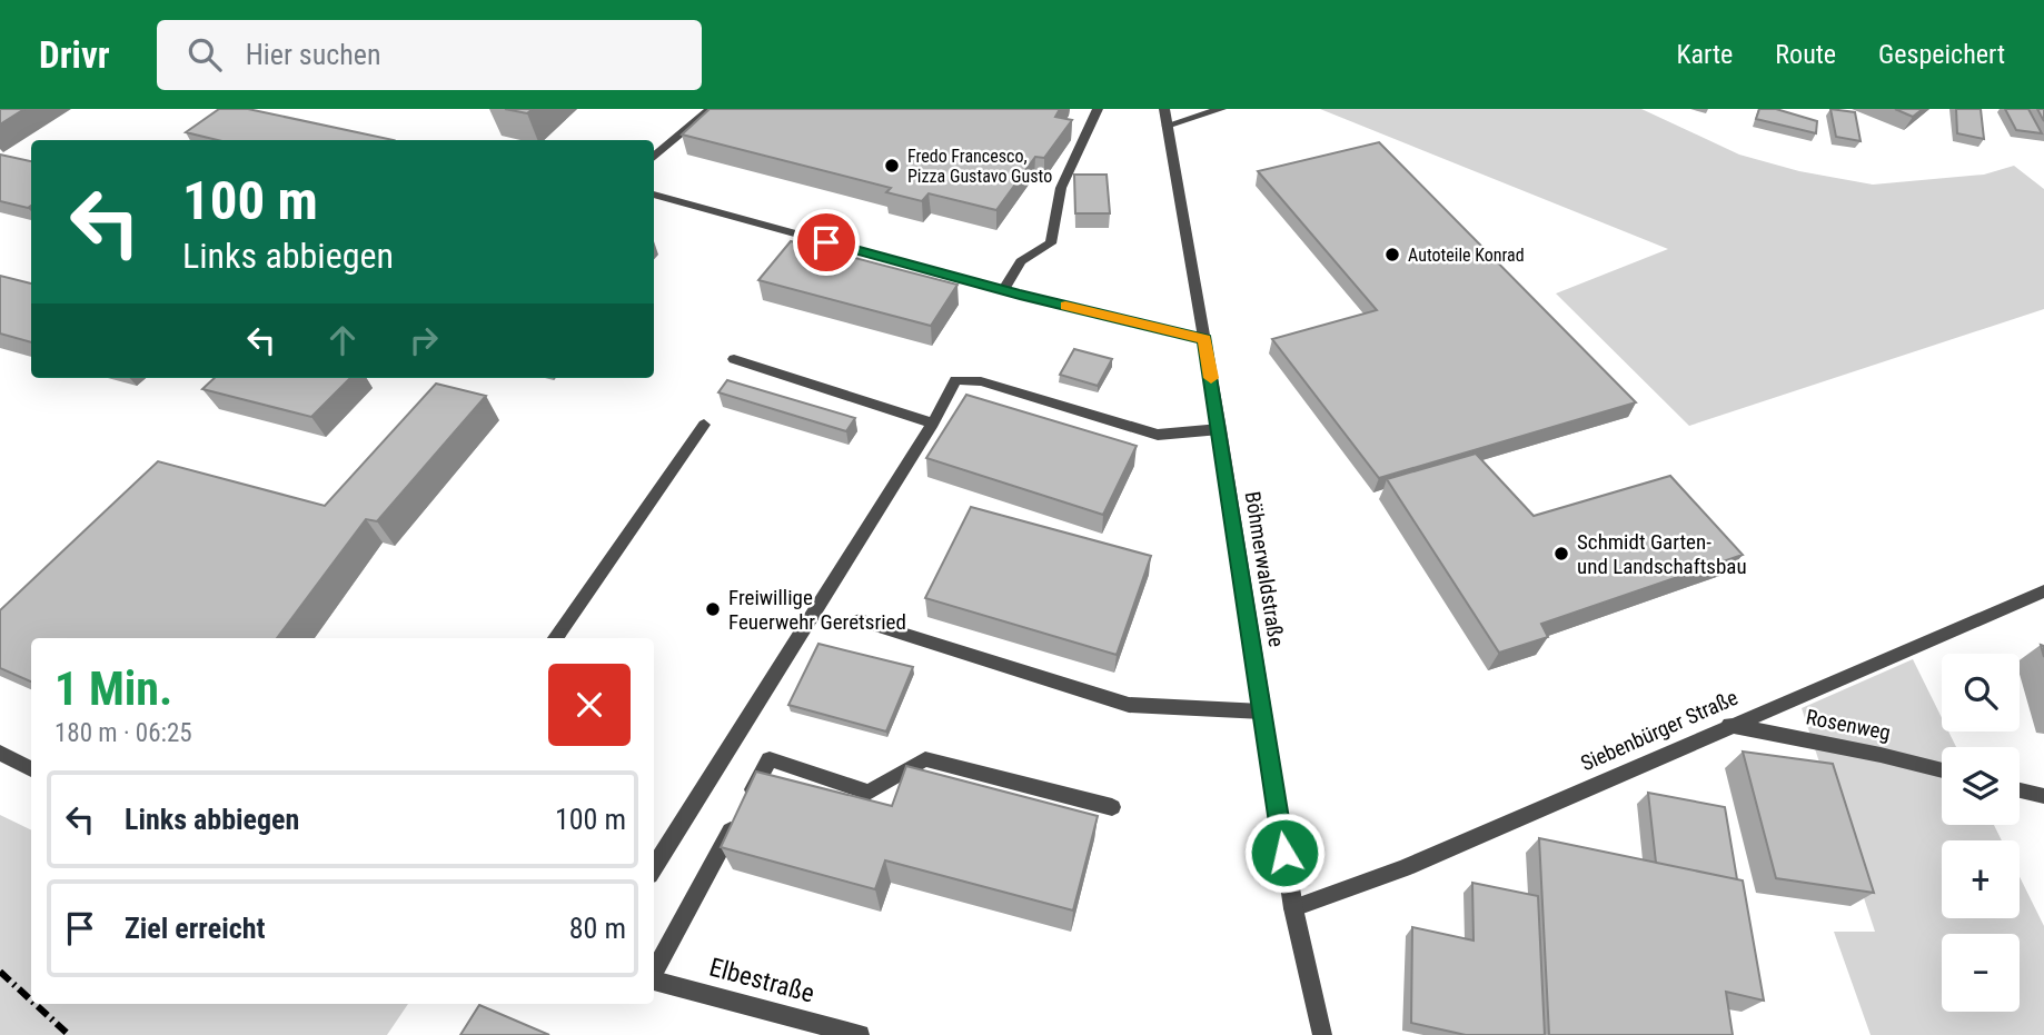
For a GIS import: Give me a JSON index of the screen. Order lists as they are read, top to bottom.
{
  "streets": {
    "street": [
      "Böhmerwaldstraße",
      "Rosenweg",
      "Siebenbürger Straße",
      "Elbestraße"
    ]
  },
  "crossings": [
    ["Böhmerwaldstraße", "Siebenbürger Straße"],
    ["Rosenweg", "Siebenbürger Straße"]
  ],
  "places": [
    "Fredo Francesco, Pizza Gustavo Gusto",
    "Autoteile Konrad",
    "Schmidt Garten- und Landschaftsbau",
    "Freiwillige Feuerwehr Geretsried"
  ],
  "page": {
    "header": "Drivr",
    "search": "Hier suchen",
    "nav": ["Karte", "Route", "Gespeichert"],
    "turn": ["100 m", "Links abbiegen"],
    "heading": ["1 Min.", "180 m · 06:25"],
    "map_buttons": ["+", "−"],
    "list": [
      {
        "name": "Links abbiegen",
        "value": "100 m"
      },
      {
        "name": "Ziel erreicht",
        "value": "80 m"
      }
    ]
  }
}
